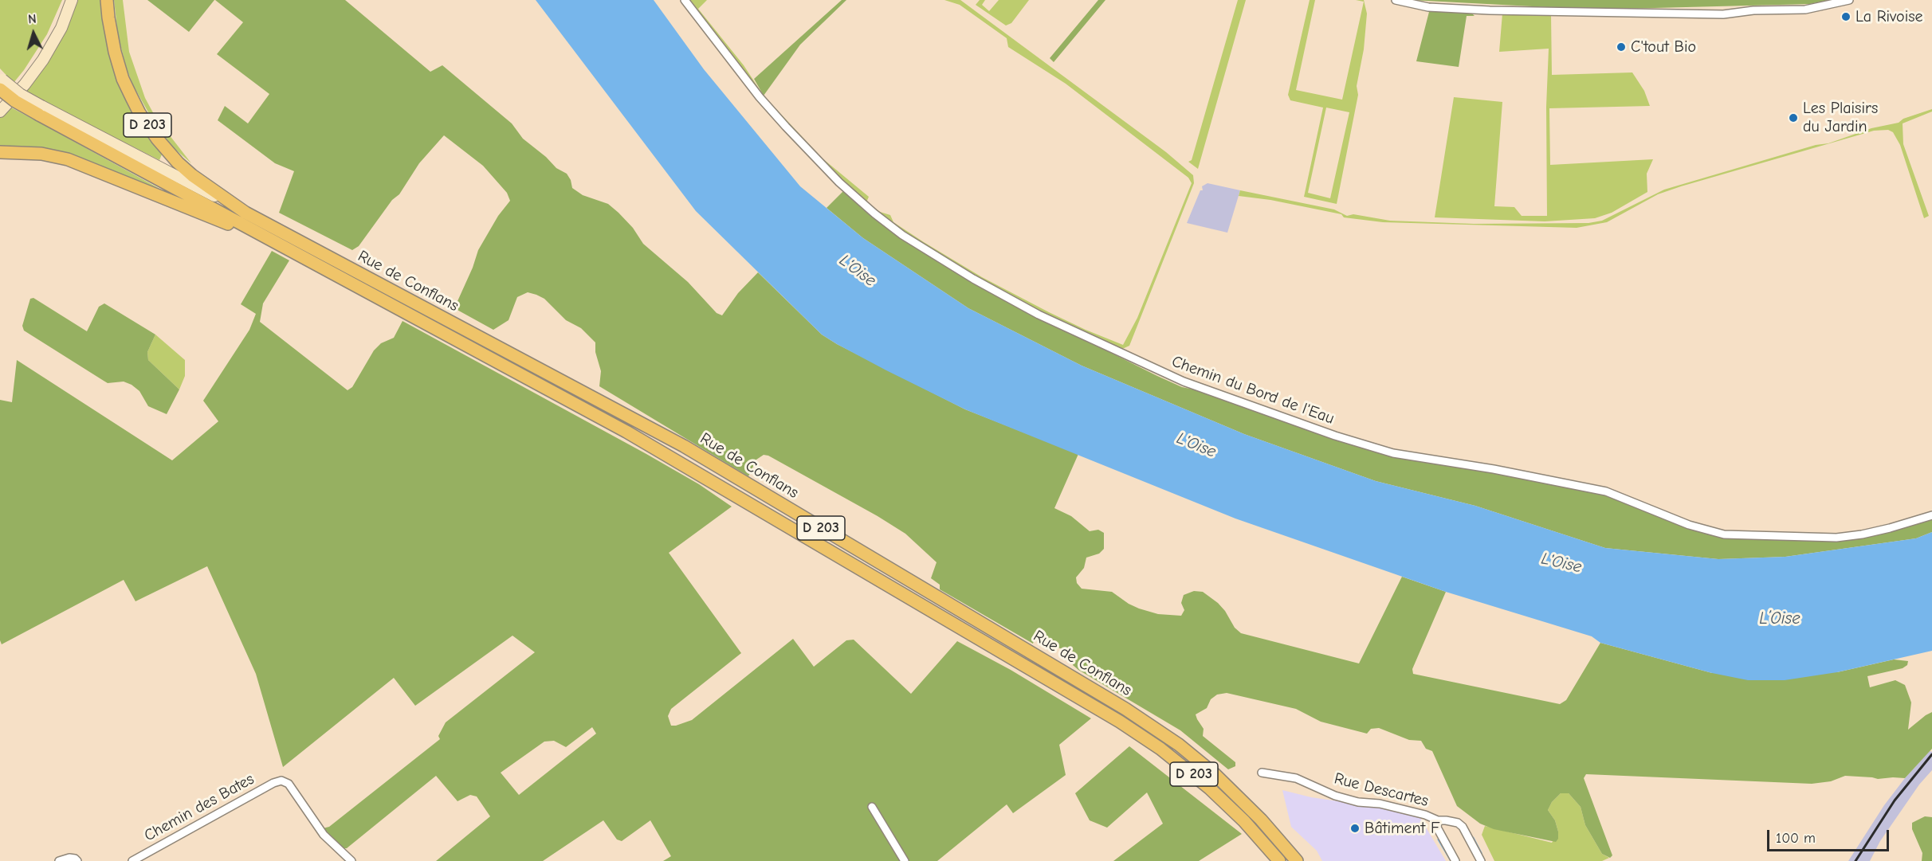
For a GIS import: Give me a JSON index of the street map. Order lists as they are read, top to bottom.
{
  "streets": {
    "main road": ["D 203", "Rue de Conflans"],
    "street": ["Chemin du Bord de l'Eau", "Rue Descartes", "Chemin des Bates"]
  },
  "crossings": [
    ["D 203", "Rue de Conflans"]
  ],
  "water": ["L'Oise", "L’Oise"],
  "places": [
    "La Rivoise",
    "C'tout Bio",
    "Les Plaisirs du Jardin",
    "Bâtiment F"
  ],
  "scale_bar": "100 m",
  "north": "top"
}
